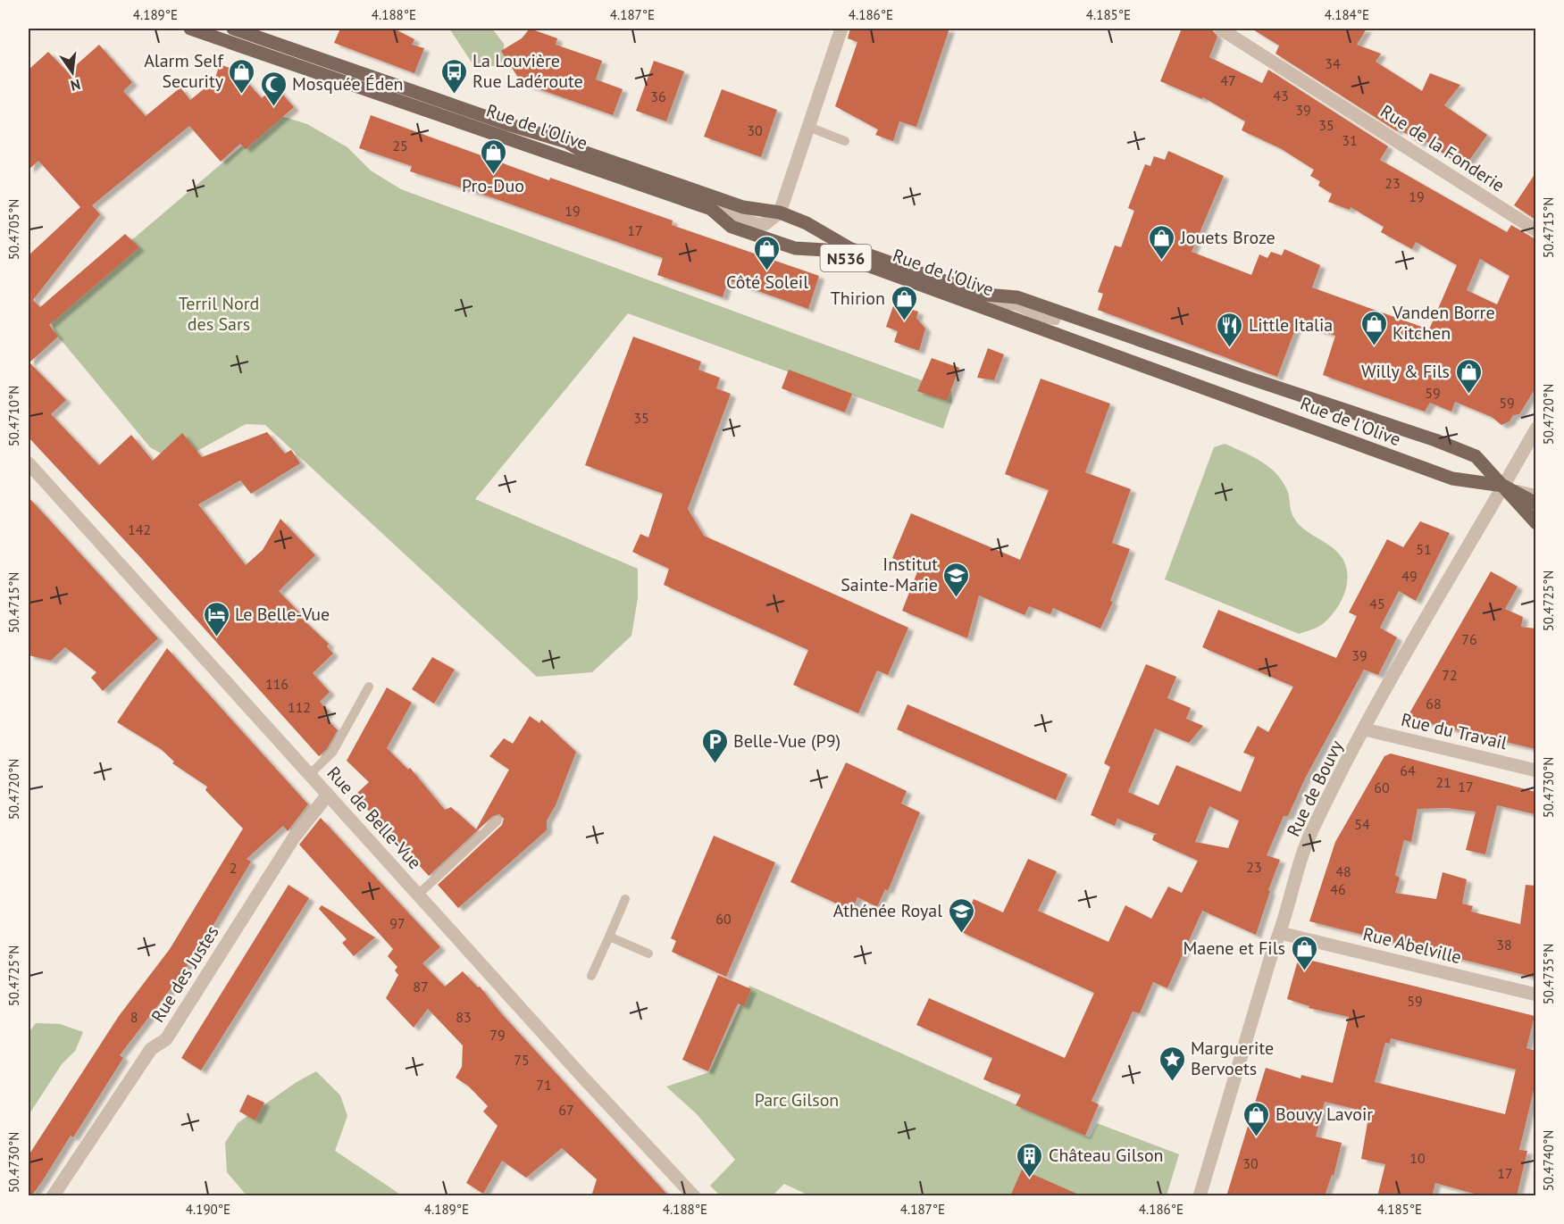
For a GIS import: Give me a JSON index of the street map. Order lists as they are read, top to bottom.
{
  "streets": {
    "main road": ["Rue de l'Olive", "N536"],
    "street": [
      "Rue de la Fonderie",
      "Rue du Travail",
      "Rue de Bouvy",
      "Rue de Belle-Vue",
      "Rue Abelville",
      "Rue des Justes"
    ]
  },
  "crossings": [
    ["Rue de l'Olive", "Rue de Bouvy"],
    ["Rue du Travail", "Rue de Bouvy"],
    ["Rue de Bouvy", "Rue Abelville"],
    ["Rue de Belle-Vue", "Rue des Justes"]
  ],
  "parks": ["Terril Nord des Sars", "Parc Gilson"],
  "places": {
    "shop": [
      "Alarm Self Security",
      "Pro-Duo",
      "Jouets Broze",
      "Côté Soleil",
      "Thirion",
      "Vanden Borre Kitchen",
      "Willy & Fils",
      "Maene et Fils",
      "Bouvy Lavoir"
    ],
    "bus stop": ["La Louvière Rue Ladéroute"],
    "mosque": ["Mosquée Éden"],
    "restaurant": ["Little Italia"],
    "school or university": ["Institut Sainte-Marie", "Athénée Royal"],
    "hotel": ["Le Belle-Vue"],
    "parking": ["Belle-Vue (P9)"],
    "place": ["Marguerite Bervoets"],
    "building": ["Château Gilson"]
  },
  "house_numbers": [
    "34",
    "47",
    "43",
    "36",
    "39",
    "35",
    "30",
    "31",
    "25",
    "23",
    "19",
    "19",
    "17",
    "59",
    "59",
    "35",
    "142",
    "51",
    "49",
    "45",
    "76",
    "39",
    "72",
    "116",
    "68",
    "112",
    "64",
    "21",
    "17",
    "60",
    "54",
    "23",
    "2",
    "48",
    "46",
    "60",
    "97",
    "38",
    "87",
    "59",
    "8",
    "83",
    "79",
    "75",
    "71",
    "67",
    "10",
    "30",
    "17"
  ],
  "north": "bottom",
  "coordinates": [
    "4.189°E",
    "4.188°E",
    "4.187°E",
    "4.186°E",
    "4.185°E",
    "4.184°E",
    "50.4715°N",
    "50.4705°N",
    "50.4720°N",
    "50.4710°N",
    "50.4725°N",
    "50.4730°N",
    "50.4735°N",
    "50.4740°N",
    "4.190°E"
  ]
}
